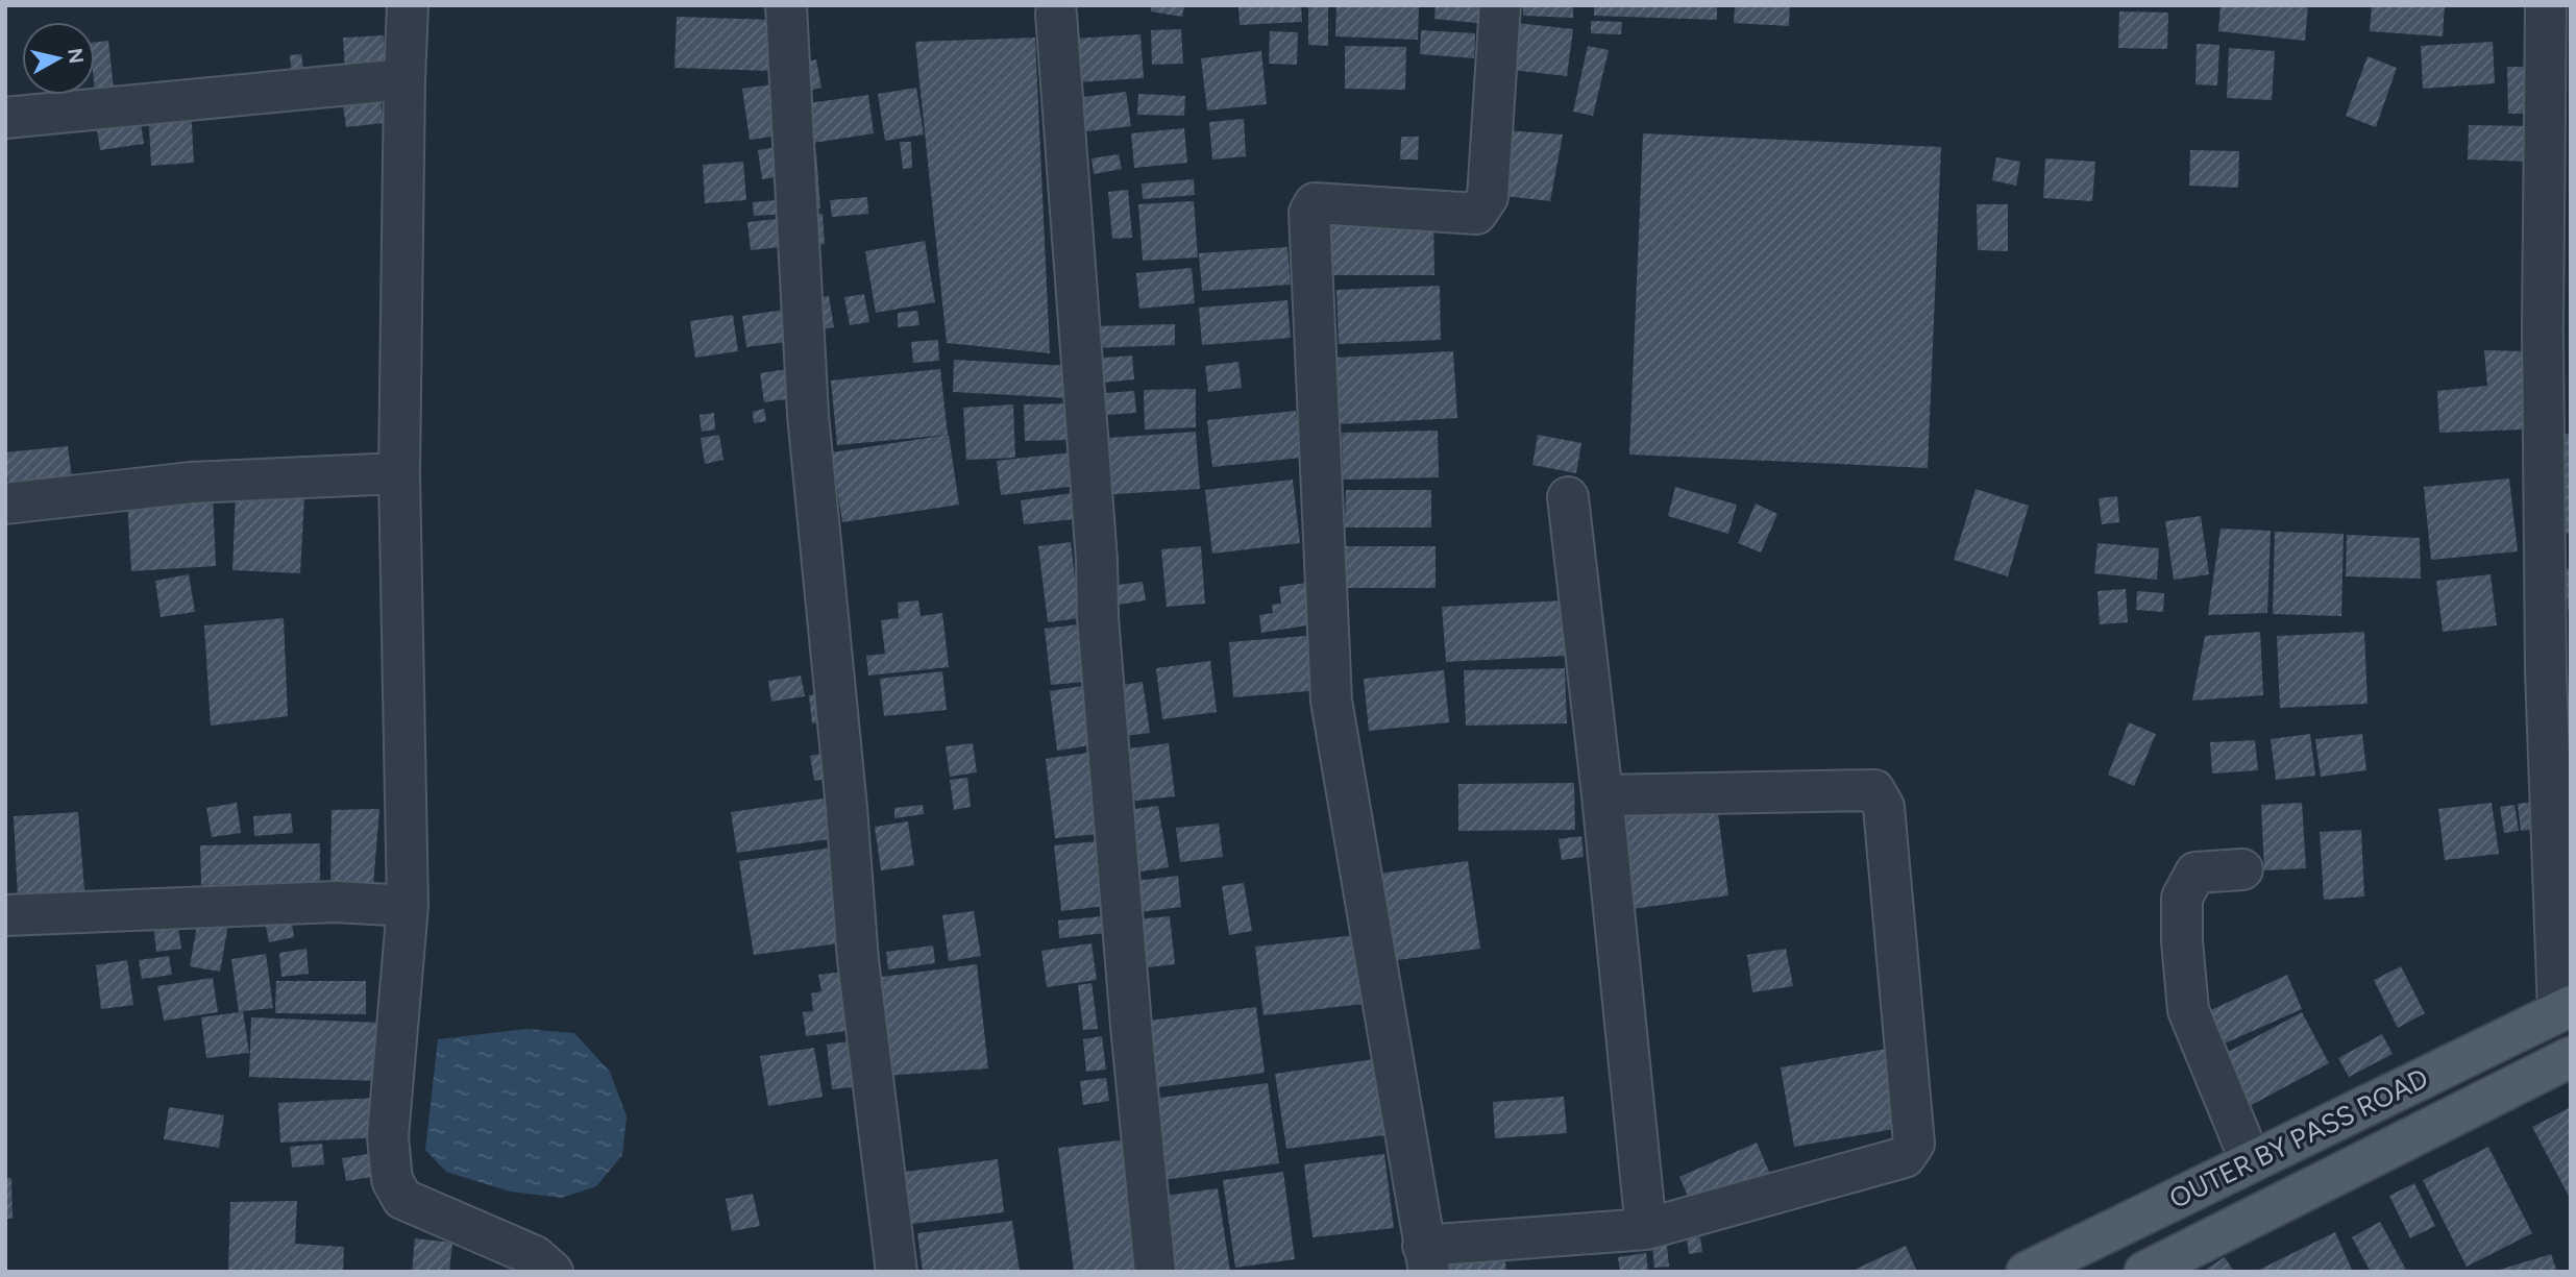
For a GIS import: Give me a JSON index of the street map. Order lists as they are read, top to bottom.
{
  "streets": {
    "main road": ["OUTER BY PASS ROAD"]
  },
  "north": "right"
}
